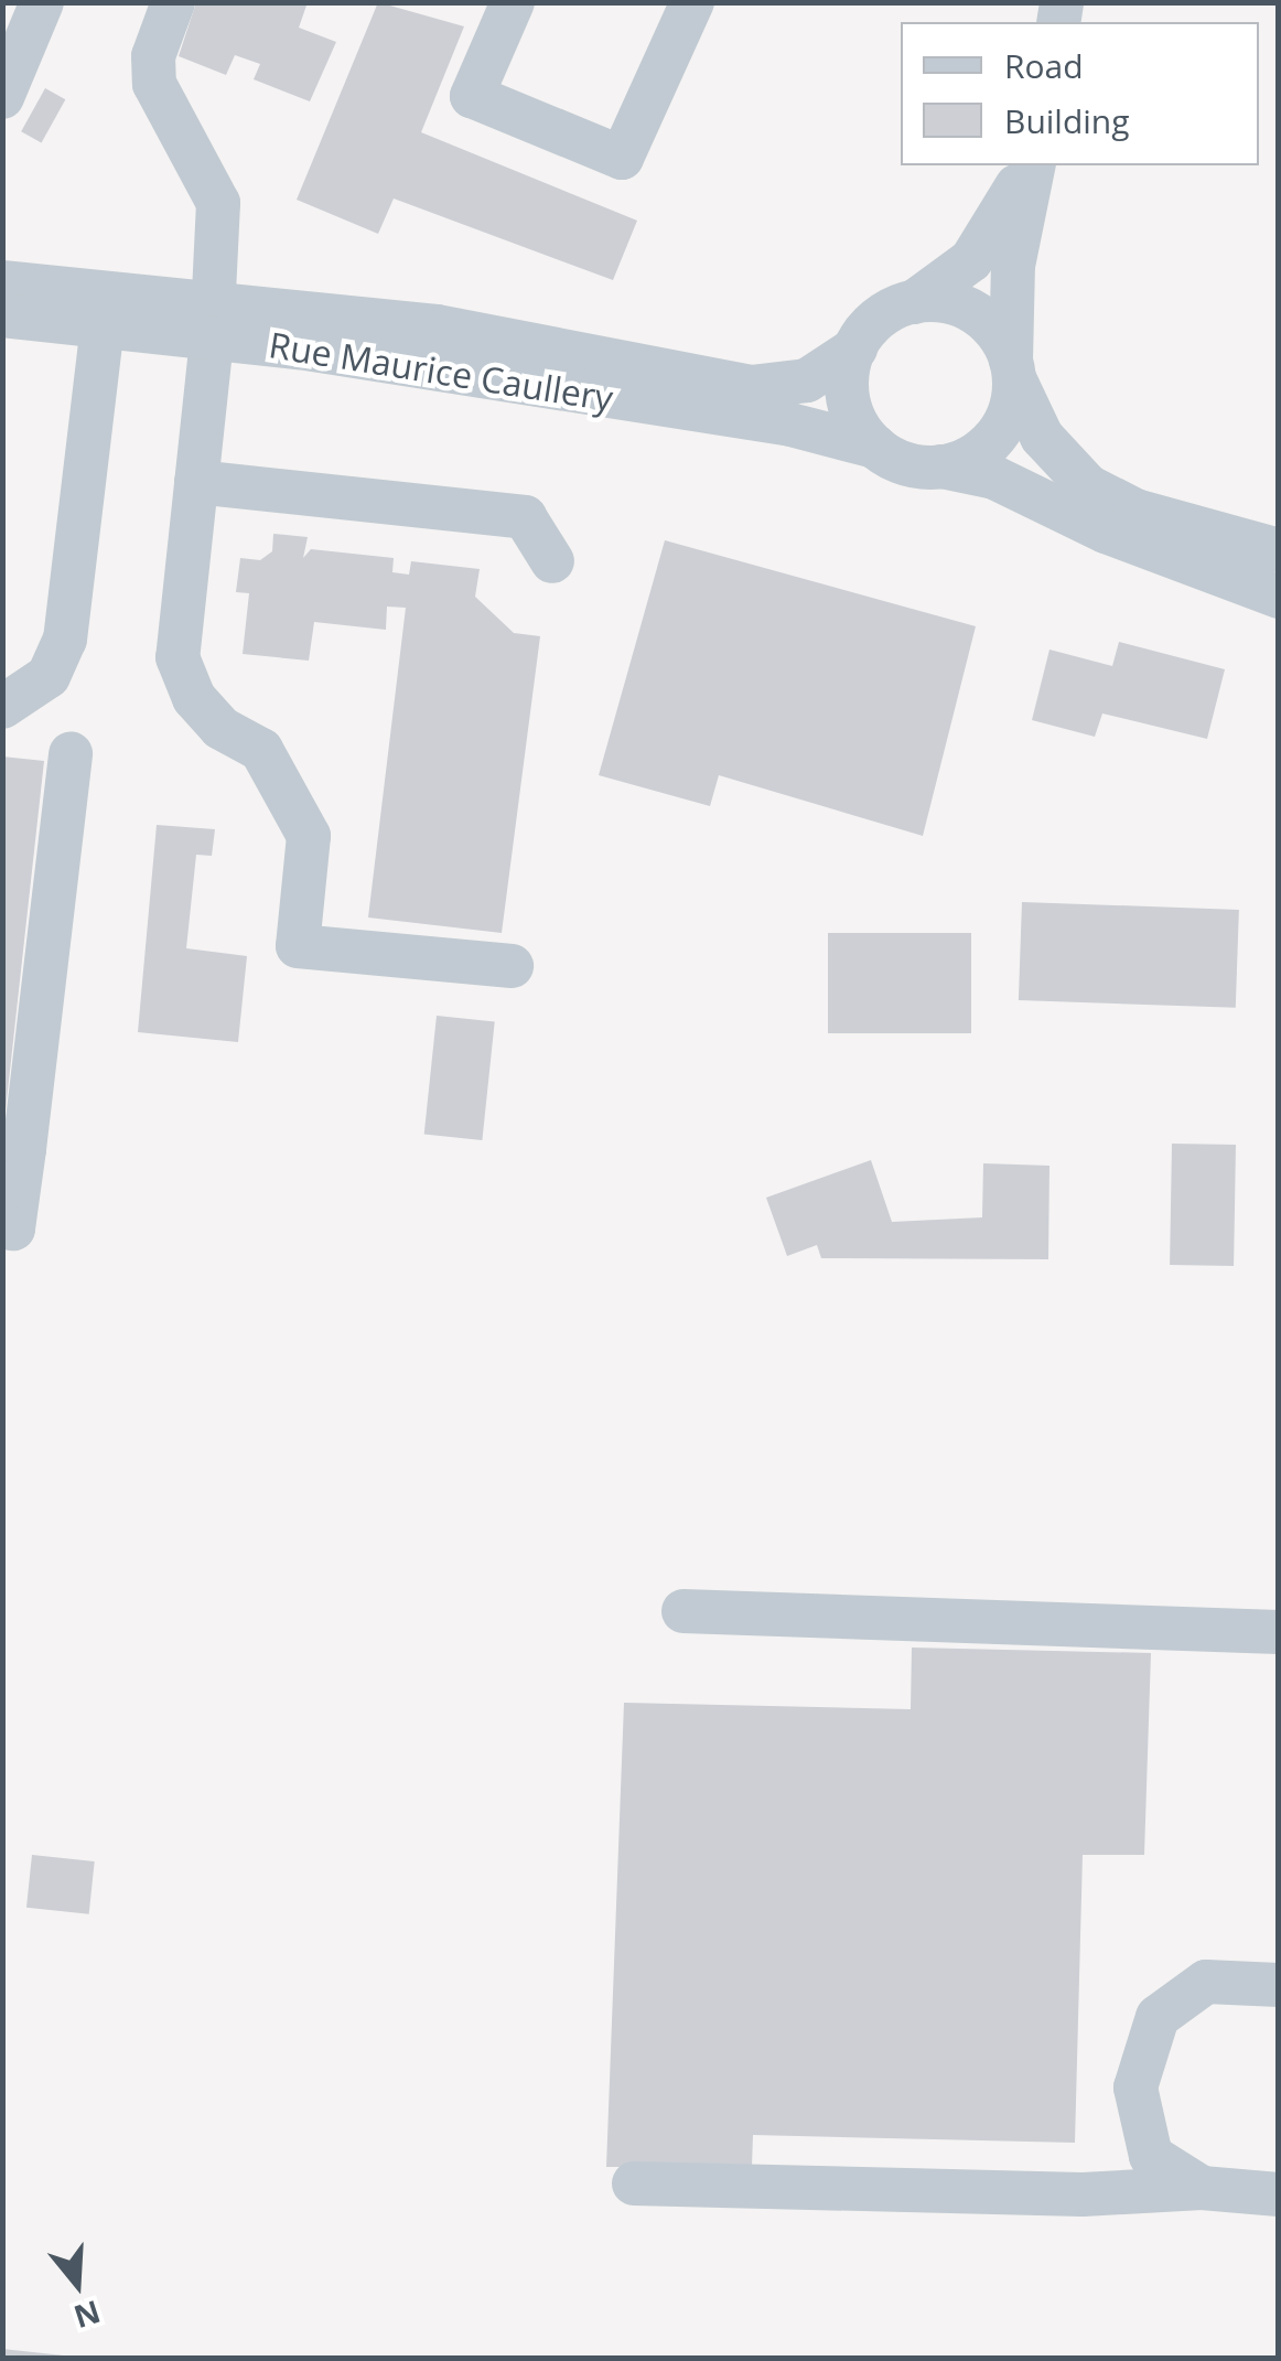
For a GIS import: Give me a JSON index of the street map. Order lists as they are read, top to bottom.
{
  "streets": {
    "street": ["Rue Maurice Caullery"]
  },
  "legend": ["Road", "Building"],
  "north": "bottom"
}
